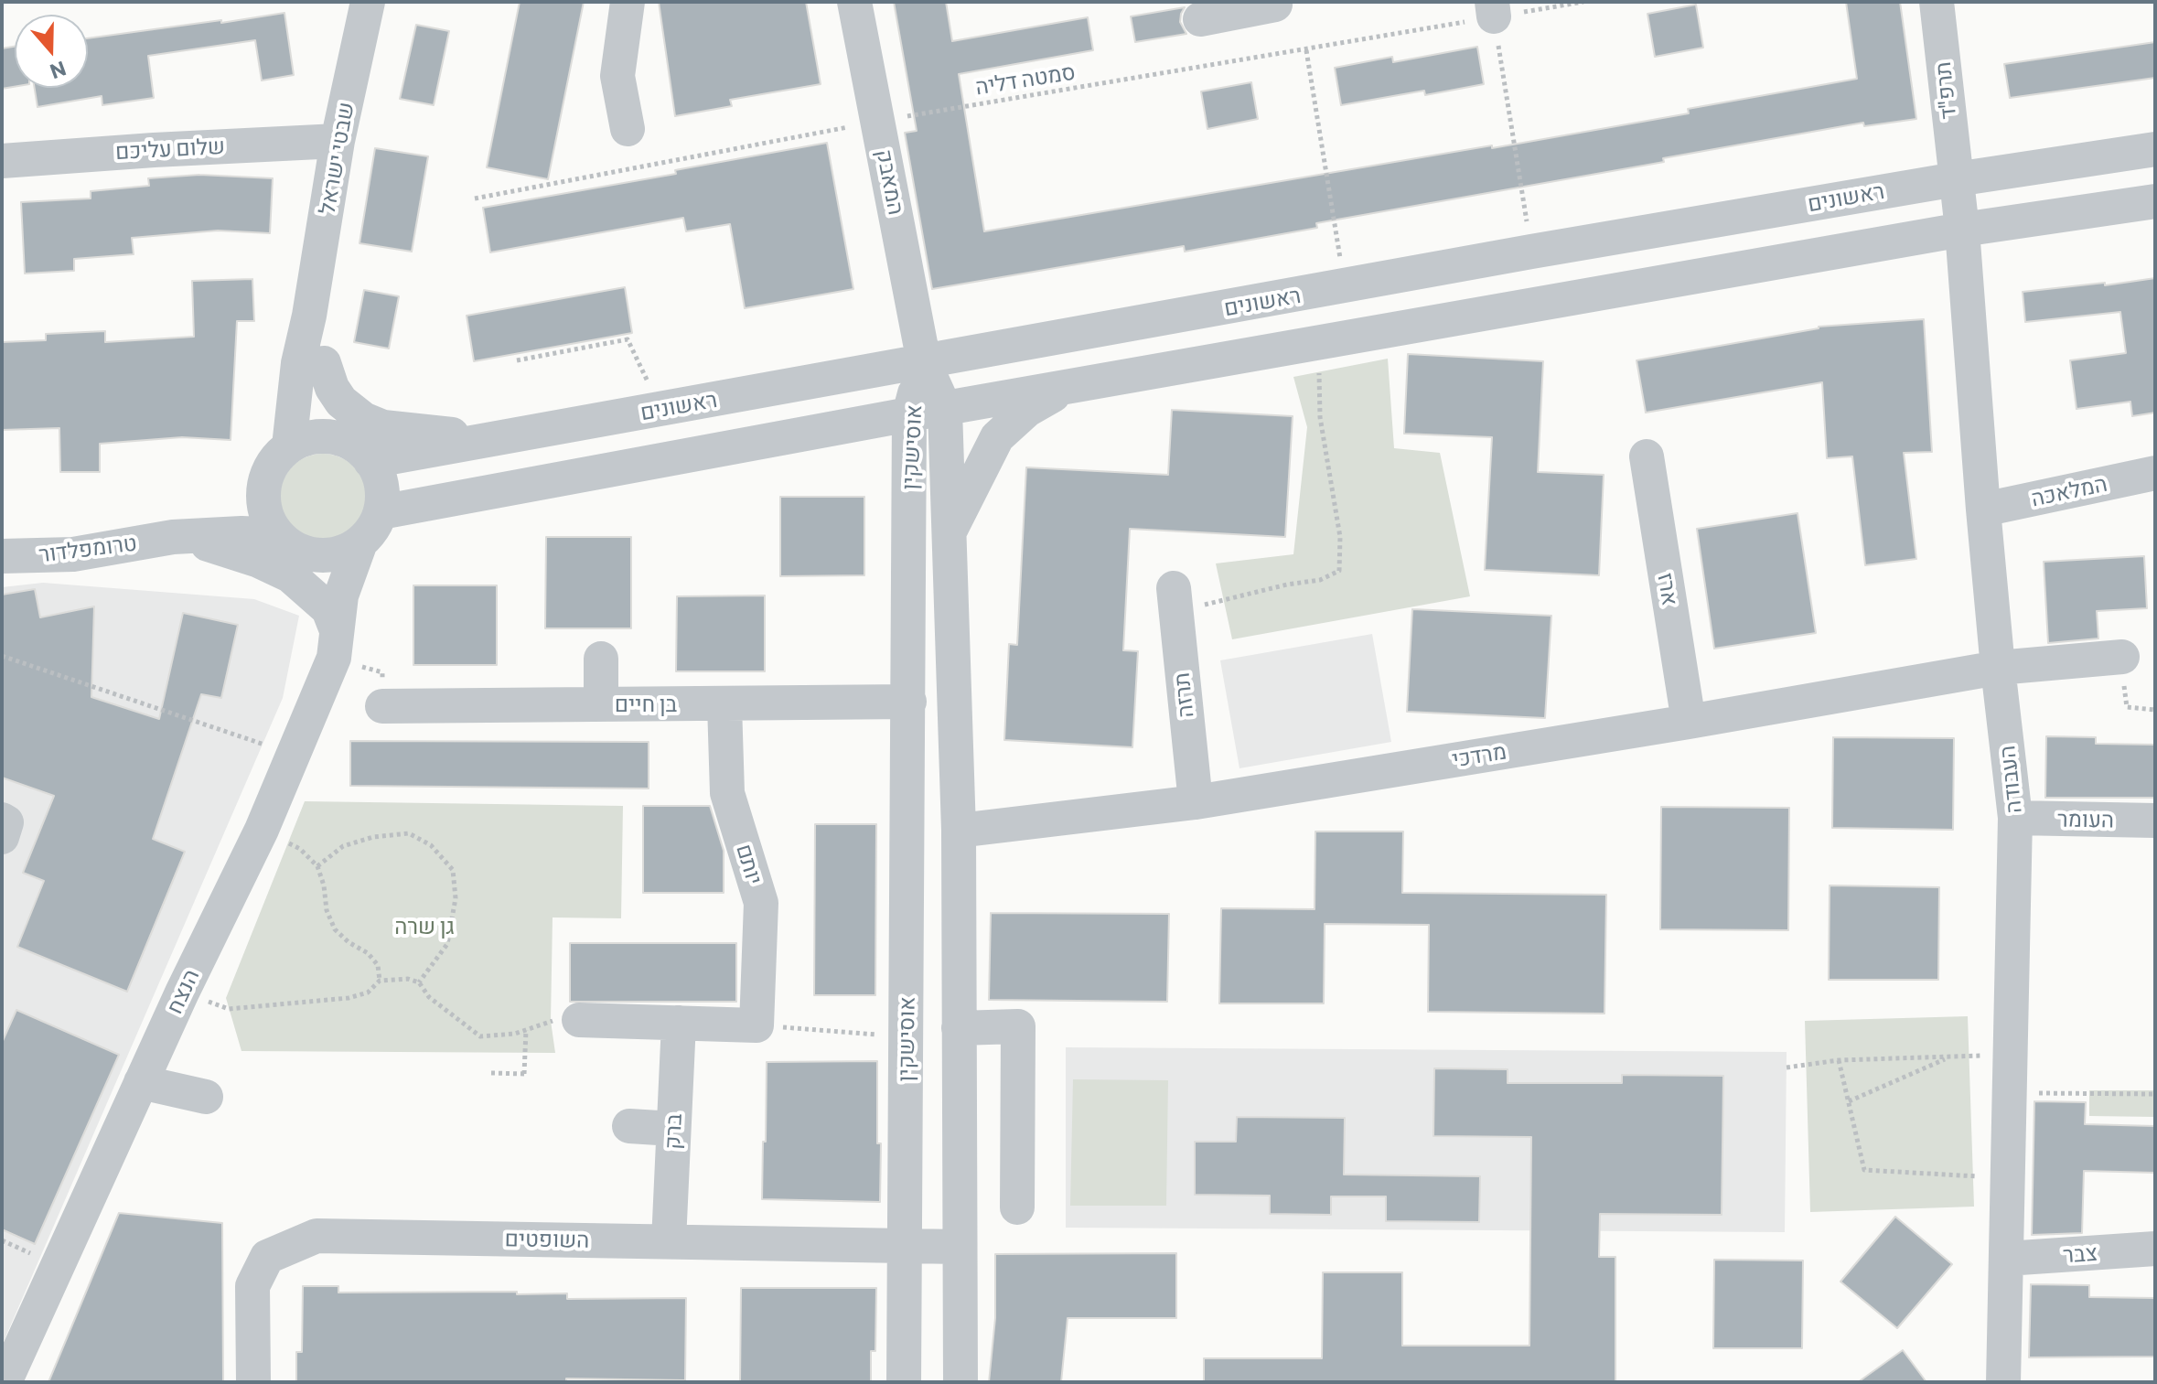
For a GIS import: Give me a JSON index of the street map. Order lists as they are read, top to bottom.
{
  "streets": {
    "street": [
      "תרפ\"ד",
      "שלום עליכם",
      "שבטי ישראל",
      "המאבק",
      "ראשונים",
      "אוסישקין",
      "המלאכה",
      "טרומפלדור",
      "ארז",
      "תרזה",
      "בן חיים",
      "מרדכי",
      "העבודה",
      "העומר",
      "יותם",
      "הנצח",
      "ברק",
      "השופטים",
      "צבר"
    ],
    "path": ["סמטה דליה"]
  },
  "crossings": [
    ["סמטה דליה", "המאבק"],
    ["תרפ\"ד", "ראשונים"],
    ["תרפ\"ד", "העבודה"],
    ["שלום עליכם", "שבטי ישראל"],
    ["שבטי ישראל", "ראשונים"],
    ["שבטי ישראל", "טרומפלדור"],
    ["שבטי ישראל", "הנצח"],
    ["המאבק", "ראשונים"],
    ["המאבק", "אוסישקין"],
    ["ראשונים", "אוסישקין"],
    ["ראשונים", "טרומפלדור"],
    ["ראשונים", "העבודה"],
    ["ראשונים", "הנצח"],
    ["אוסישקין", "בן חיים"],
    ["אוסישקין", "מרדכי"],
    ["אוסישקין", "השופטים"],
    ["המלאכה", "העבודה"],
    ["טרומפלדור", "הנצח"],
    ["ארז", "מרדכי"],
    ["תרזה", "מרדכי"],
    ["בן חיים", "יותם"],
    ["מרדכי", "העבודה"],
    ["העבודה", "העומר"],
    ["העבודה", "צבר"],
    ["ברק", "השופטים"]
  ],
  "parks": ["גן שרה"],
  "north": "bottom"
}
